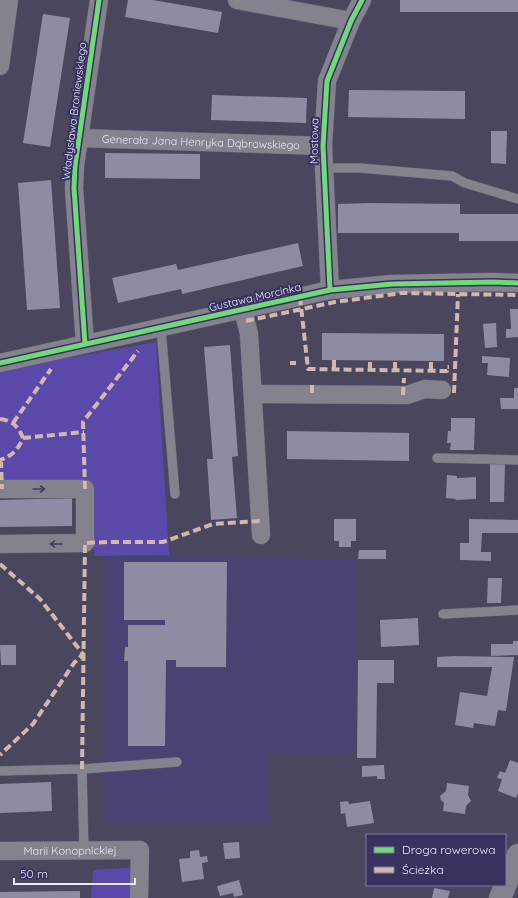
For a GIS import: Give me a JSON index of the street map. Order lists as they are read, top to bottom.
{
  "streets": {
    "street": [
      "Władysława Broniewskiego",
      "Mostowa",
      "Generała Jana Henryka Dąbrowskiego",
      "Gustawa Morcinka",
      "Marii Konopnickiej"
    ]
  },
  "crossings": [
    ["Władysława Broniewskiego", "Generała Jana Henryka Dąbrowskiego"],
    ["Władysława Broniewskiego", "Gustawa Morcinka"],
    ["Mostowa", "Generała Jana Henryka Dąbrowskiego"],
    ["Mostowa", "Gustawa Morcinka"]
  ],
  "legend": ["Droga rowerowa", "Ścieżka"],
  "scale_bar": "50 m"
}
